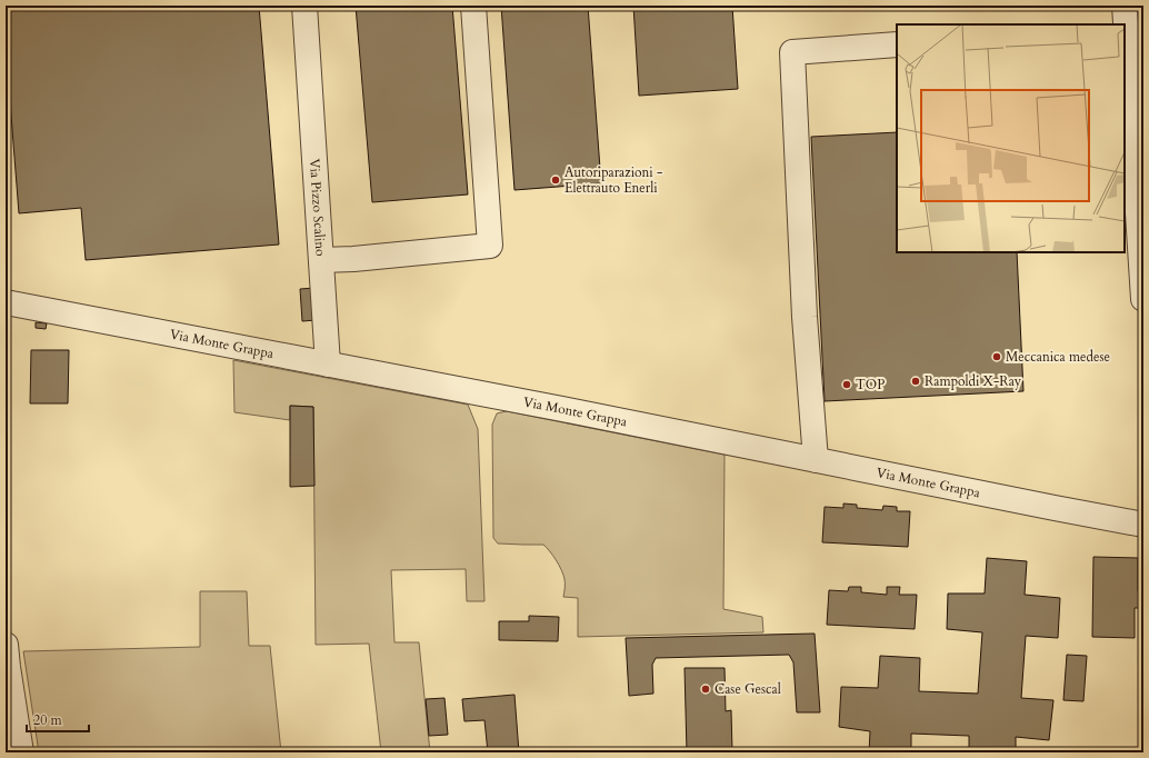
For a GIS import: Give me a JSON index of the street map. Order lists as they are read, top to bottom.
{
  "streets": {
    "street": ["Via Pizzo Scalino", "Via Monte Grappa"]
  },
  "crossings": [
    ["Via Pizzo Scalino", "Via Monte Grappa"]
  ],
  "places": [
    "Autoriparazioni - Elettrauto Enerli",
    "Meccanica medese",
    "Rampoldi X-Ray",
    "TOP",
    "Case Gescal"
  ],
  "scale_bar": "20 m"
}
